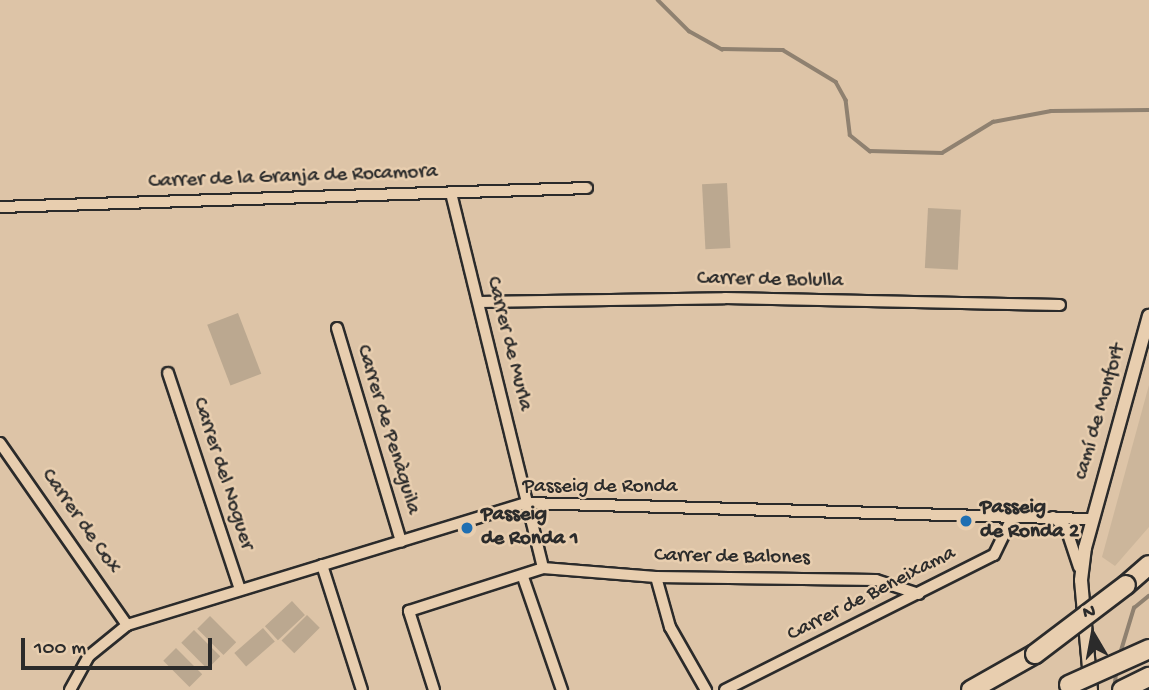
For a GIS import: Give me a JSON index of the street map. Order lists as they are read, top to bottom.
{
  "streets": {
    "street": [
      "Carrer de la Granja de Rocamora",
      "Carrer de Bolulla",
      "Carrer de Murla",
      "camí de Monfort",
      "Carrer de Penàguila",
      "Carrer del Noguer",
      "Passeig de Ronda",
      "Carrer de Cox",
      "Carrer de Balones",
      "Carrer de Beneixama"
    ]
  },
  "crossings": [
    ["Carrer de la Granja de Rocamora", "Carrer de Murla"],
    ["Carrer de Bolulla", "Carrer de Murla"],
    ["Carrer de Murla", "Passeig de Ronda"],
    ["camí de Monfort", "Passeig de Ronda"],
    ["Carrer de Penàguila", "Passeig de Ronda"],
    ["Carrer del Noguer", "Passeig de Ronda"],
    ["Passeig de Ronda", "Carrer de Cox"],
    ["Passeig de Ronda", "Carrer de Beneixama"],
    ["Carrer de Balones", "Carrer de Beneixama"]
  ],
  "places": ["Passeig de Ronda 2", "Passeig de Ronda 1"],
  "scale_bar": "100 m",
  "north": "top"
}
